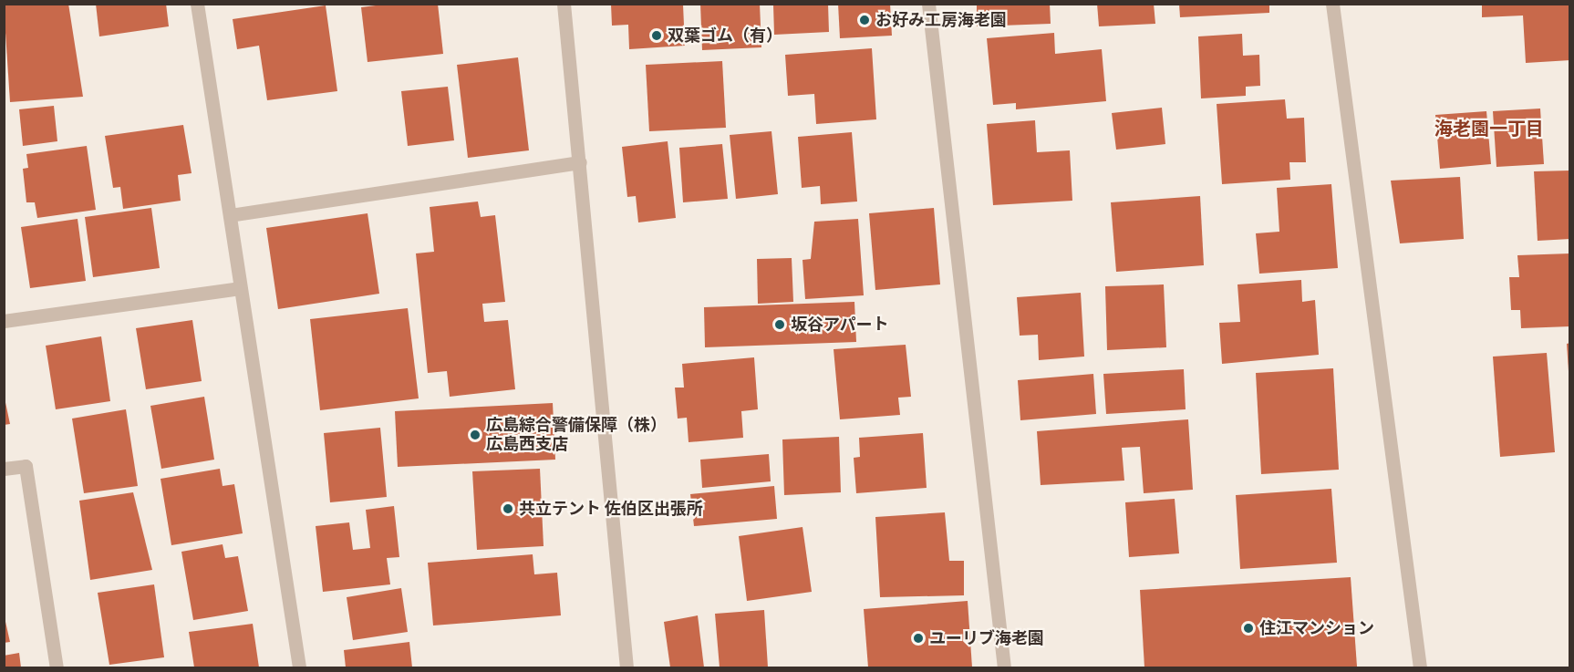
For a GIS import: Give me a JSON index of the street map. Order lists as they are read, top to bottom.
{
  "districts": ["海老園一丁目"],
  "places": [
    "お好み工房海老園",
    "双葉ゴム（有）",
    "坂谷アパート",
    "広島綜合警備保障（株） 広島西支店",
    "共立テント 佐伯区出張所",
    "住江マンション",
    "ユーリブ海老園"
  ]
}
